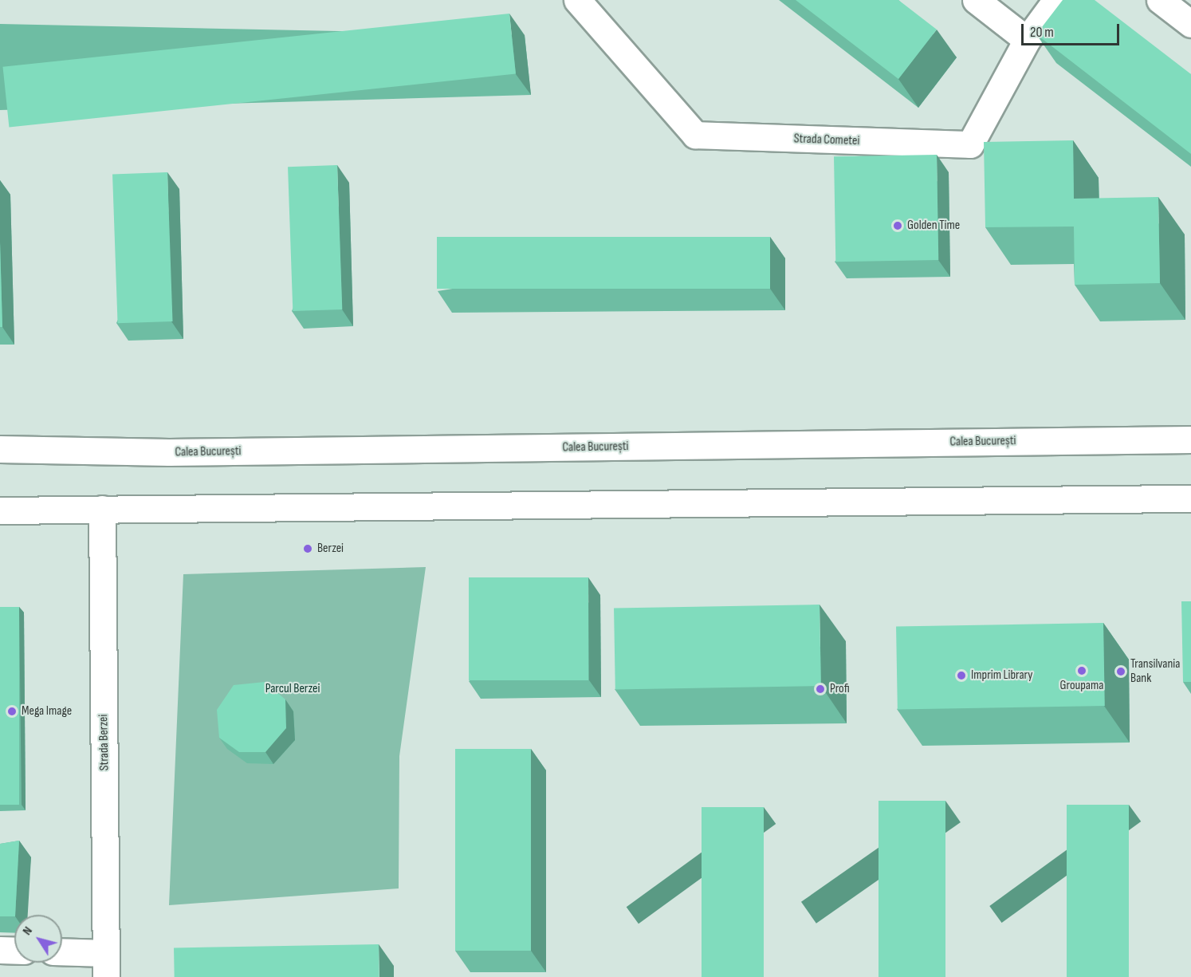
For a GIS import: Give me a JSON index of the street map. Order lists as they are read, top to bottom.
{
  "streets": {
    "main road": ["Strada Cometei", "Calea București", "Strada Berzei"]
  },
  "parks": ["Parcul Berzei"],
  "places": [
    "Golden Time",
    "Berzei",
    "Groupama",
    "Transilvania Bank",
    "Imprim Library",
    "Profi",
    "Mega Image"
  ],
  "scale_bar": "20 m",
  "north": "top left"
}
